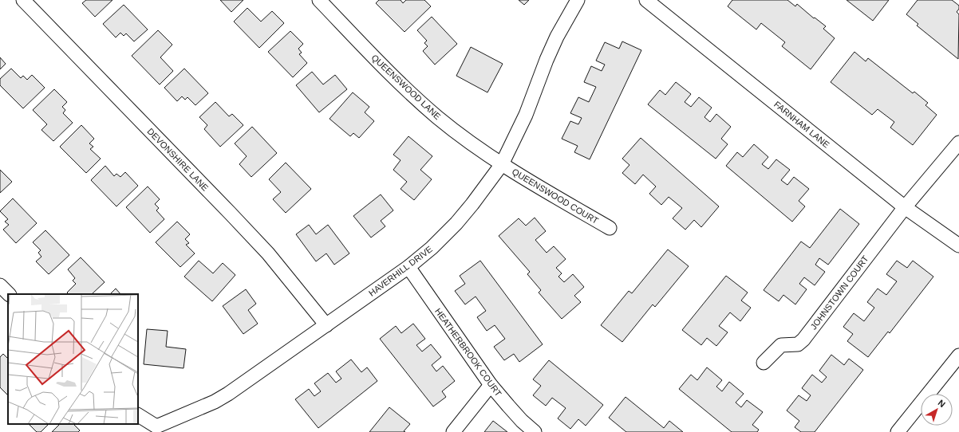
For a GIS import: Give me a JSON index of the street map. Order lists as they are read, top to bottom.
{
  "streets": {
    "street": [
      "QUEENSWOOD LANE",
      "FARNHAM LANE",
      "DEVONSHIRE LANE",
      "QUEENSWOOD COURT",
      "HAVERHILL DRIVE",
      "JOHNSTOWN COURT",
      "HEATHERBROOK COURT"
    ]
  },
  "crossings": [
    ["QUEENSWOOD LANE", "QUEENSWOOD COURT"],
    ["QUEENSWOOD LANE", "HAVERHILL DRIVE"],
    ["FARNHAM LANE", "JOHNSTOWN COURT"],
    ["DEVONSHIRE LANE", "HAVERHILL DRIVE"],
    ["QUEENSWOOD COURT", "HAVERHILL DRIVE"],
    ["HAVERHILL DRIVE", "HEATHERBROOK COURT"]
  ],
  "north": "top right"
}
